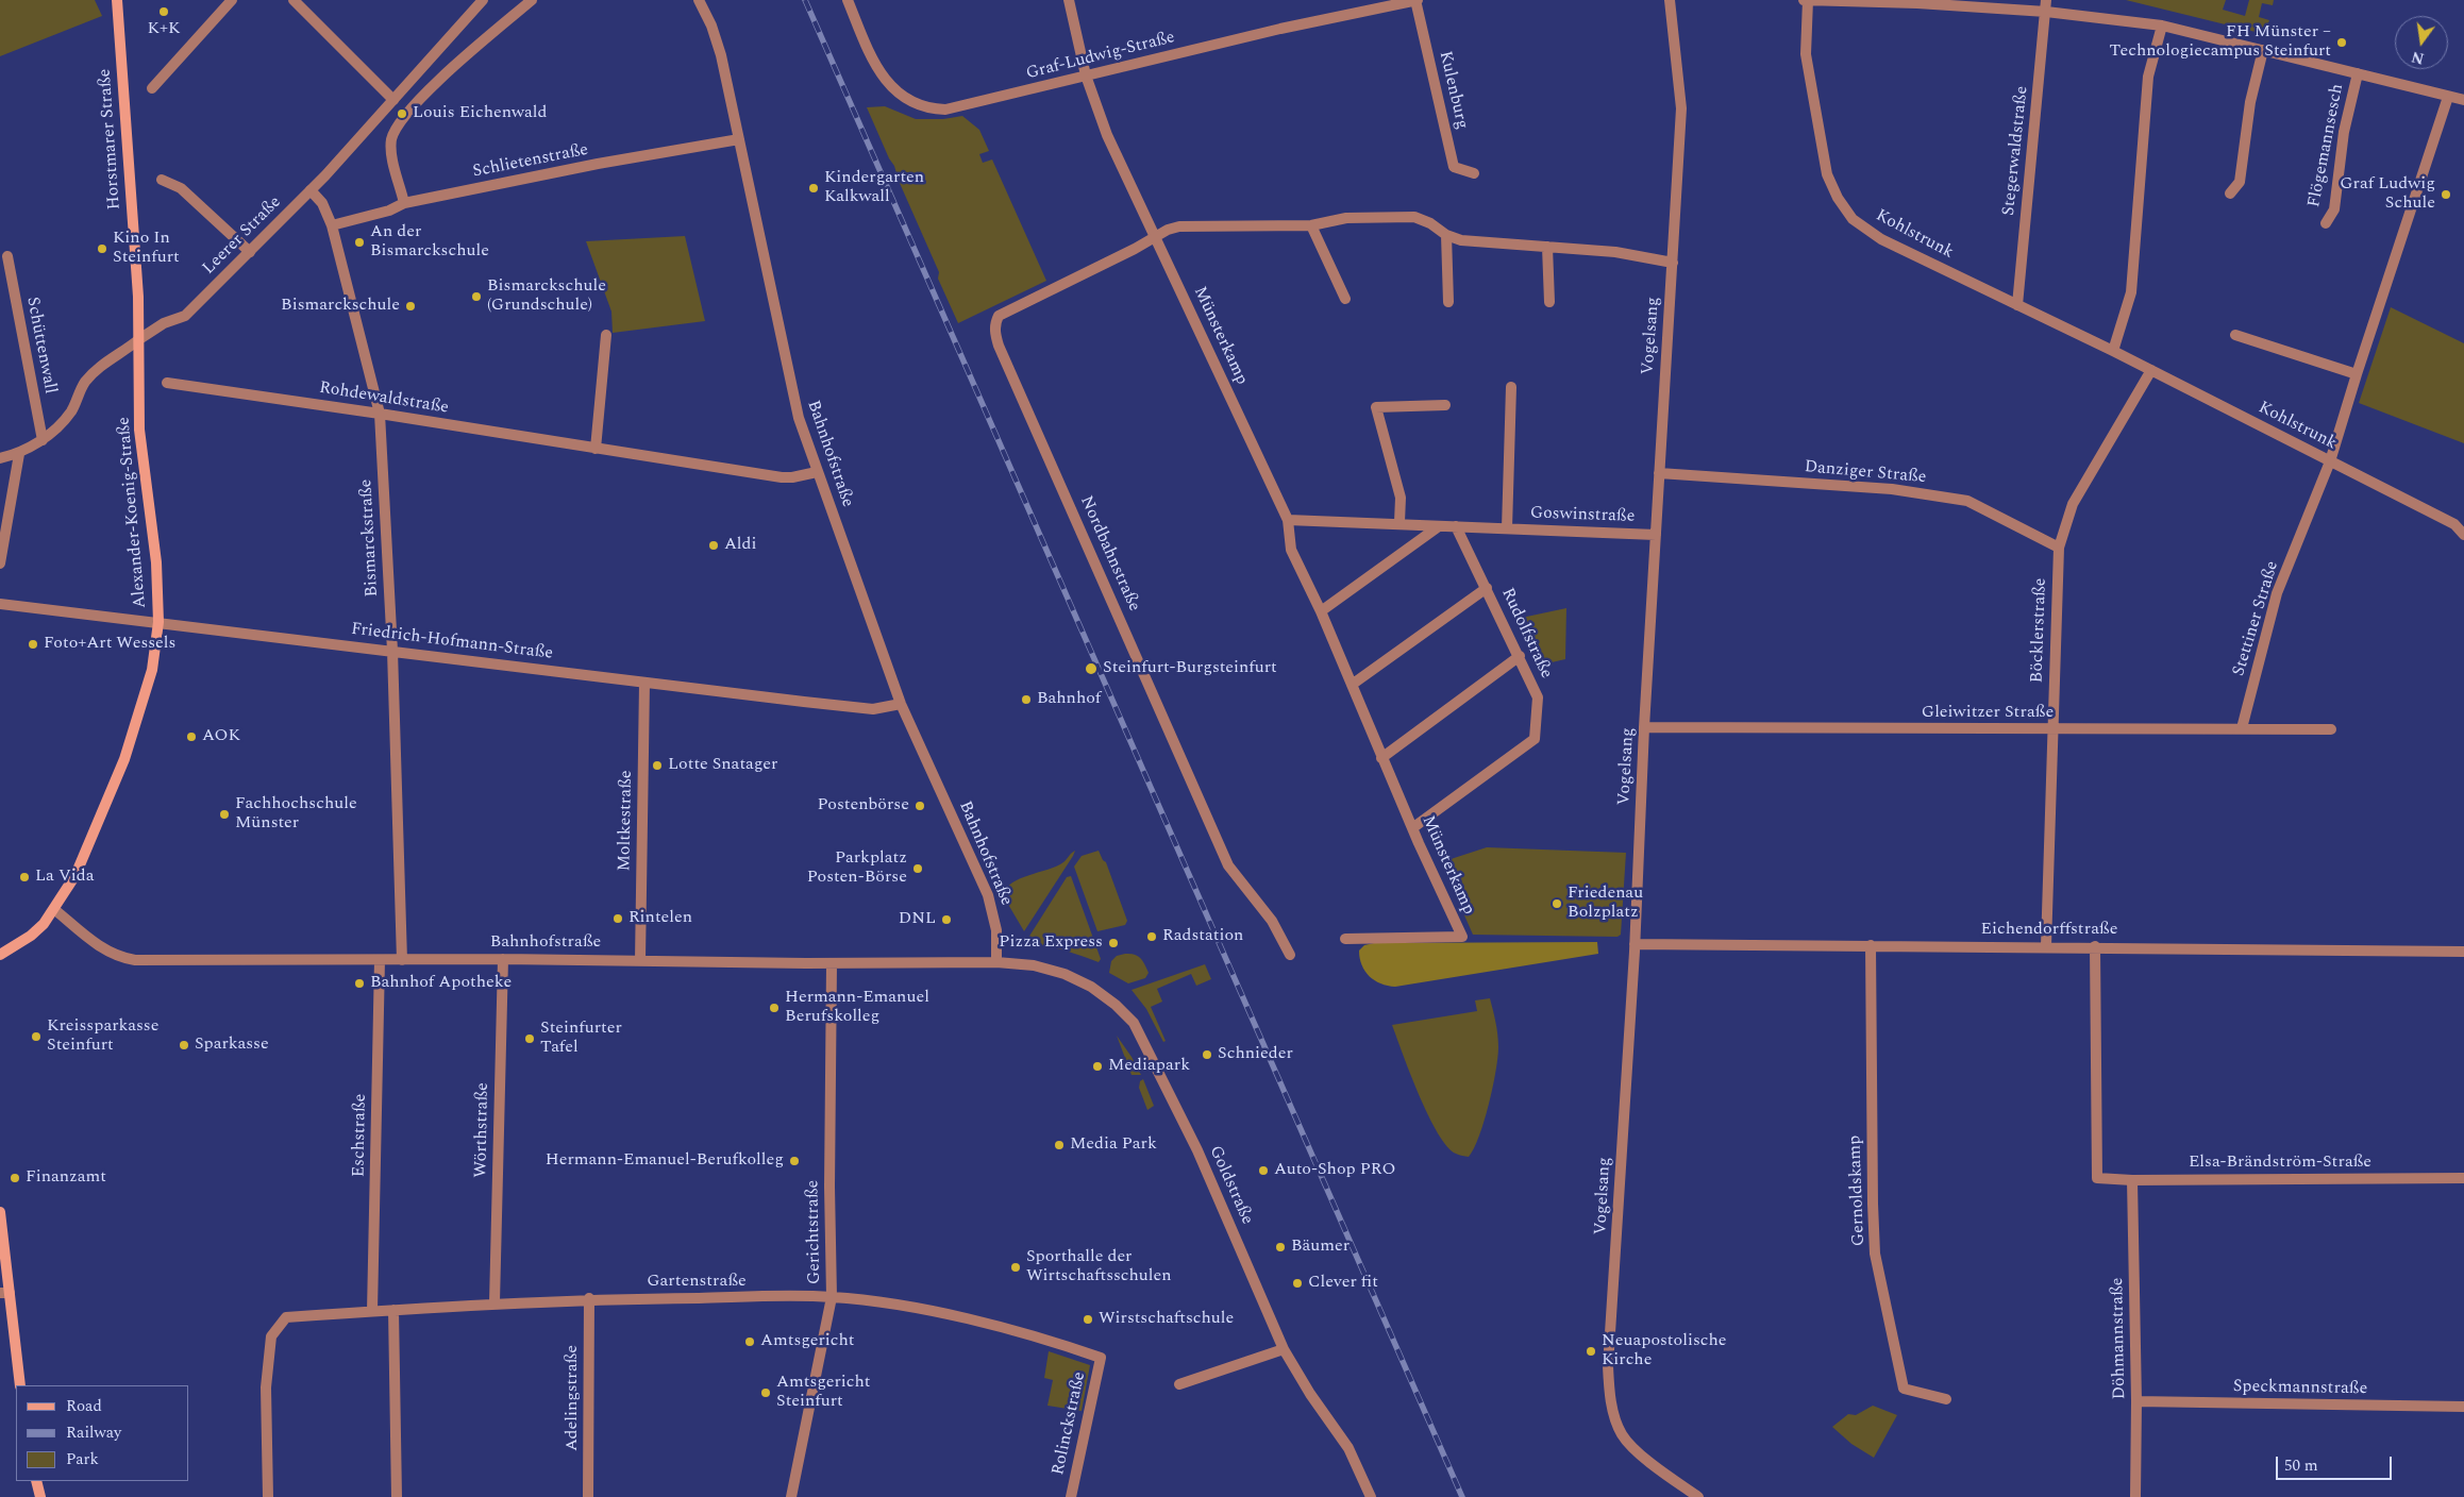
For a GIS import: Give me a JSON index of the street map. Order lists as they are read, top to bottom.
{
  "streets": {
    "main road": ["Horstmarer Straße", "Alexander-Koenig-Straße"],
    "street": [
      "Graf-Ludwig-Straße",
      "Kulenburg",
      "Flögemannsesch",
      "Stegerwaldstraße",
      "Schlietenstraße",
      "Kohlstrunk",
      "Leerer Straße",
      "Münsterkamp",
      "Vogelsang",
      "Schüttenwall",
      "Rohdewaldstraße",
      "Bahnhofstraße",
      "Danziger Straße",
      "Goswinstraße",
      "Bismarckstraße",
      "Nordbahnstraße",
      "Stettiner Straße",
      "Böcklerstraße",
      "Rudolfstraße",
      "Friedrich-Hofmann-Straße",
      "Gleiwitzer Straße",
      "Moltkestraße",
      "Eichendorffstraße",
      "Wörthstraße",
      "Eschstraße",
      "Elsa-Brändström-Straße",
      "Goldstraße",
      "Gernoldskamp",
      "Gerichtstraße",
      "Gartenstraße",
      "Döhmannstraße",
      "Speckmannstraße",
      "Adelingstraße",
      "Rolinckstraße"
    ]
  },
  "crossings": [
    ["Graf-Ludwig-Straße", "Kulenburg"],
    ["Graf-Ludwig-Straße", "Münsterkamp"],
    ["Horstmarer Straße", "Leerer Straße"],
    ["Horstmarer Straße", "Alexander-Koenig-Straße"],
    ["Flögemannsesch", "Stegerwaldstraße"],
    ["Flögemannsesch", "Kohlstrunk"],
    ["Flögemannsesch", "Stettiner Straße"],
    ["Stegerwaldstraße", "Kohlstrunk"],
    ["Schlietenstraße", "Bahnhofstraße"],
    ["Schlietenstraße", "Bismarckstraße"],
    ["Kohlstrunk", "Stettiner Straße"],
    ["Kohlstrunk", "Böcklerstraße"],
    ["Leerer Straße", "Schüttenwall"],
    ["Leerer Straße", "Alexander-Koenig-Straße"],
    ["Leerer Straße", "Bismarckstraße"],
    ["Münsterkamp", "Goswinstraße"],
    ["Münsterkamp", "Nordbahnstraße"],
    ["Münsterkamp", "Rudolfstraße"],
    ["Vogelsang", "Danziger Straße"],
    ["Vogelsang", "Goswinstraße"],
    ["Vogelsang", "Gleiwitzer Straße"],
    ["Vogelsang", "Eichendorffstraße"],
    ["Rohdewaldstraße", "Bahnhofstraße"],
    ["Rohdewaldstraße", "Bismarckstraße"],
    ["Bahnhofstraße", "Alexander-Koenig-Straße"],
    ["Bahnhofstraße", "Bismarckstraße"],
    ["Bahnhofstraße", "Friedrich-Hofmann-Straße"],
    ["Bahnhofstraße", "Moltkestraße"],
    ["Bahnhofstraße", "Wörthstraße"],
    ["Bahnhofstraße", "Eschstraße"],
    ["Bahnhofstraße", "Goldstraße"],
    ["Bahnhofstraße", "Gerichtstraße"],
    ["Danziger Straße", "Böcklerstraße"],
    ["Alexander-Koenig-Straße", "Friedrich-Hofmann-Straße"],
    ["Goswinstraße", "Rudolfstraße"],
    ["Bismarckstraße", "Friedrich-Hofmann-Straße"],
    ["Stettiner Straße", "Gleiwitzer Straße"],
    ["Böcklerstraße", "Gleiwitzer Straße"],
    ["Böcklerstraße", "Eichendorffstraße"],
    ["Friedrich-Hofmann-Straße", "Moltkestraße"],
    ["Eichendorffstraße", "Elsa-Brändström-Straße"],
    ["Eichendorffstraße", "Gernoldskamp"],
    ["Wörthstraße", "Gartenstraße"],
    ["Eschstraße", "Gartenstraße"],
    ["Elsa-Brändström-Straße", "Döhmannstraße"],
    ["Gerichtstraße", "Gartenstraße"],
    ["Gartenstraße", "Adelingstraße"],
    ["Gartenstraße", "Rolinckstraße"],
    ["Döhmannstraße", "Speckmannstraße"]
  ],
  "places": [
    "K+K",
    "FH Münster – Technologiecampus Steinfurt",
    "Louis Eichenwald",
    "Kindergarten Kalkwall",
    "Graf Ludwig Schule",
    "An der Bismarckschule",
    "Kino In Steinfurt",
    "Bismarckschule (Grundschule)",
    "Bismarckschule",
    "Aldi",
    "Foto+Art Wessels",
    "Steinfurt-Burgsteinfurt",
    "Bahnhof",
    "AOK",
    "Lotte Snatager",
    "Postenbörse",
    "Fachhochschule Münster",
    "Parkplatz Posten-Börse",
    "La Vida",
    "Friedenau Bolzplatz",
    "Rintelen",
    "DNL",
    "Radstation",
    "Pizza Express",
    "Bahnhof Apotheke",
    "Hermann-Emanuel Berufskolleg",
    "Kreissparkasse Steinfurt",
    "Steinfurter Tafel",
    "Sparkasse",
    "Schnieder",
    "Mediapark",
    "Media Park",
    "Hermann-Emanuel-Berufkolleg",
    "Auto-Shop PRO",
    "Finanzamt",
    "Bäumer",
    "Sporthalle der Wirtschaftsschulen",
    "Clever fit",
    "Wirstschaftschule",
    "Amtsgericht",
    "Neuapostolische Kirche",
    "Amtsgericht Steinfurt"
  ],
  "legend": ["Road", "Railway", "Park"],
  "scale_bar": "50 m",
  "north": "bottom"
}
